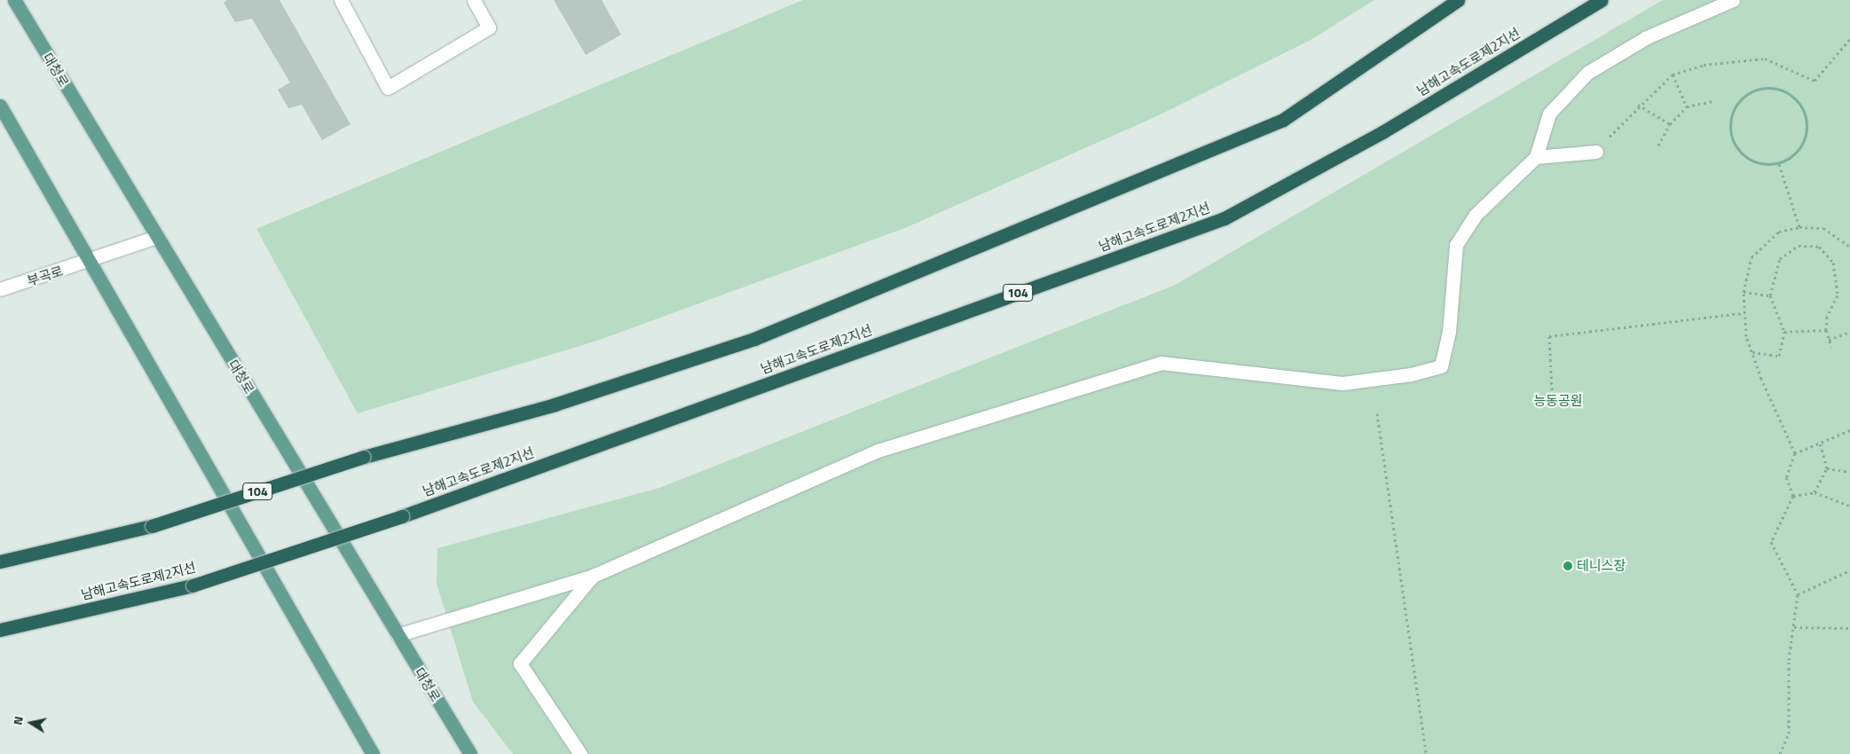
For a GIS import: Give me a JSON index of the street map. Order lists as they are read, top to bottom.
{
  "streets": {
    "highway": ["남해고속도로제2지선", "104"],
    "main road": ["대청로"],
    "street": ["부곡로"]
  },
  "crossings": [
    ["대청로", "부곡로"]
  ],
  "parks": ["능동공원"],
  "places": ["테니스장"],
  "north": "left"
}
